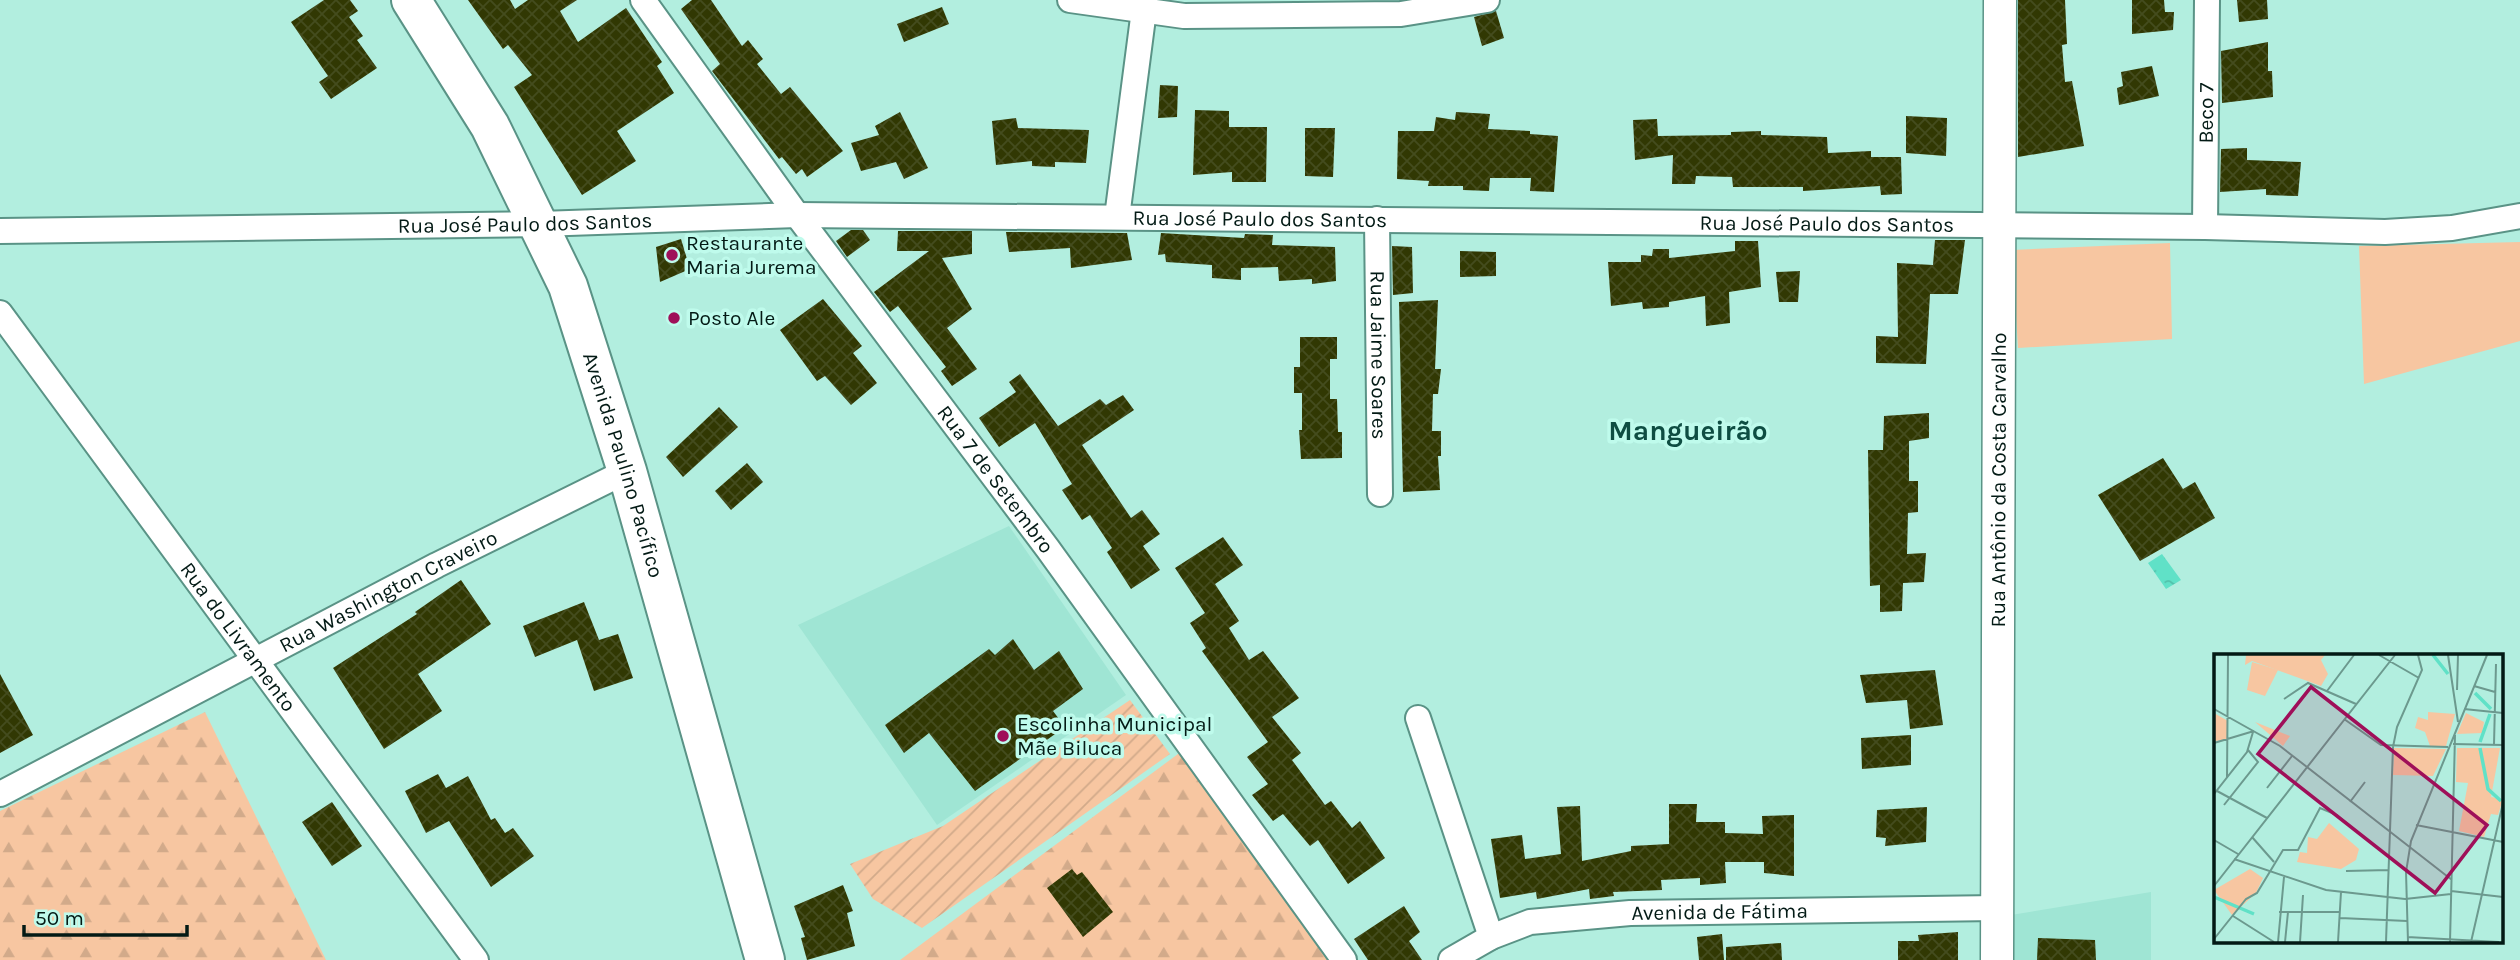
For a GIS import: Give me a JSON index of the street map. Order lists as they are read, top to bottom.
{
  "streets": {
    "main road": ["Avenida Paulino Pacífico"],
    "street": [
      "Beco 7",
      "Rua José Paulo dos Santos",
      "Rua Jaime Soares",
      "Rua 7 de Setembro",
      "Rua Antônio da Costa Carvalho",
      "Rua Washington Craveiro",
      "Rua do Livramento",
      "Avenida de Fátima"
    ]
  },
  "crossings": [
    ["Beco 7", "Rua José Paulo dos Santos"],
    ["Rua José Paulo dos Santos", "Rua Jaime Soares"],
    ["Rua José Paulo dos Santos", "Avenida Paulino Pacífico"],
    ["Rua José Paulo dos Santos", "Rua 7 de Setembro"],
    ["Rua José Paulo dos Santos", "Rua Antônio da Costa Carvalho"],
    ["Avenida Paulino Pacífico", "Rua Washington Craveiro"],
    ["Rua Antônio da Costa Carvalho", "Avenida de Fátima"],
    ["Rua Washington Craveiro", "Rua do Livramento"]
  ],
  "districts": ["Mangueirão"],
  "places": ["Restaurante Maria Jurema", "Posto Ale", "Escolinha Municipal Mãe Biluca"],
  "scale_bar": "50 m"
}
